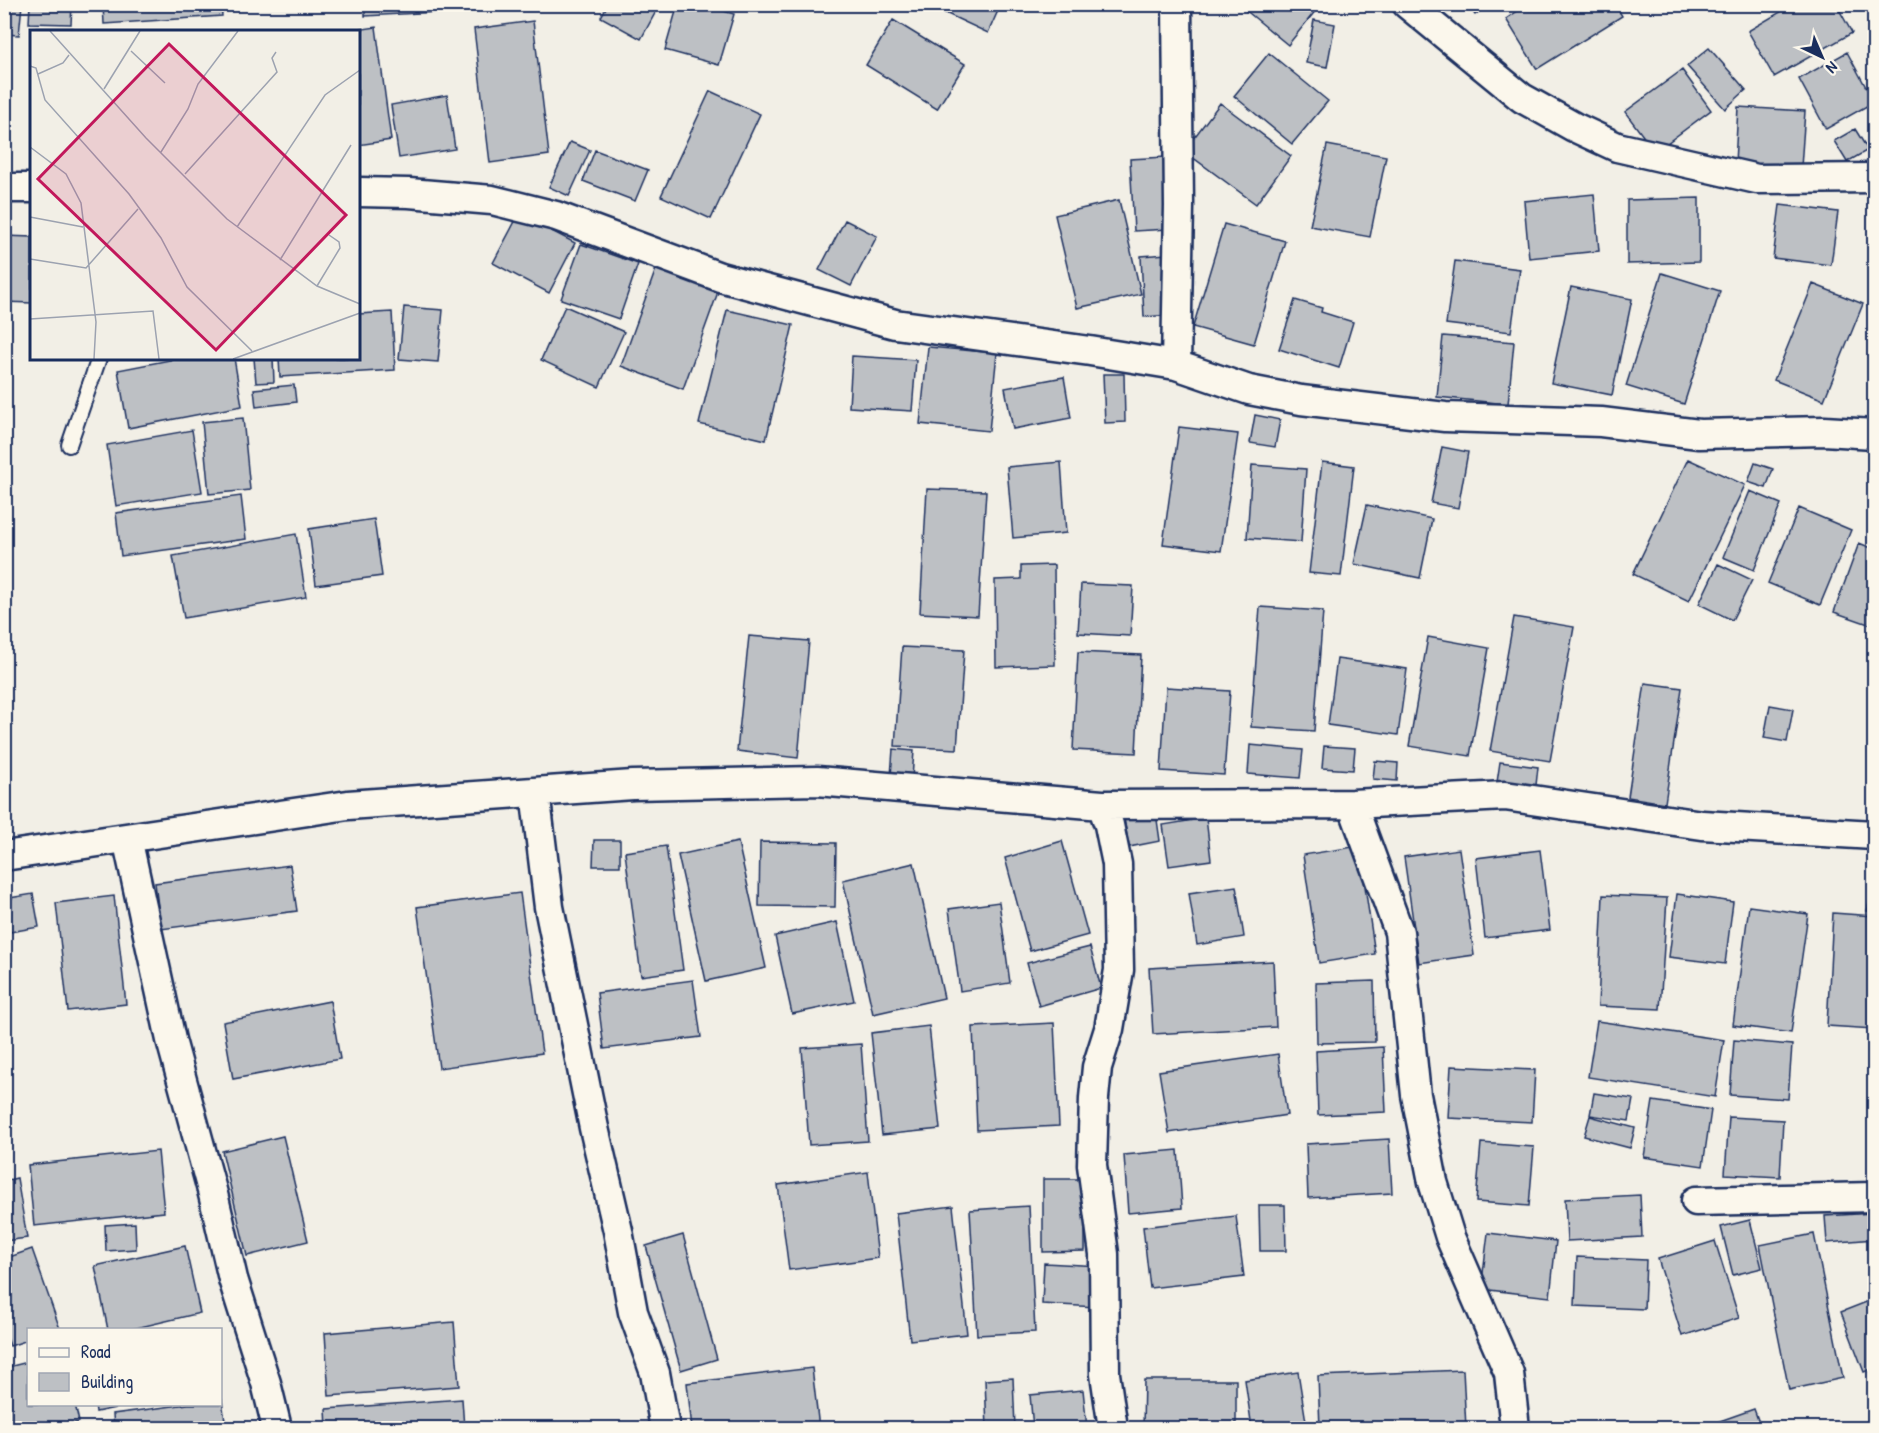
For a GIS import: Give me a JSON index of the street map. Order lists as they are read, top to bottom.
{
  "legend": ["Road", "Building"],
  "north": "bottom right"
}
